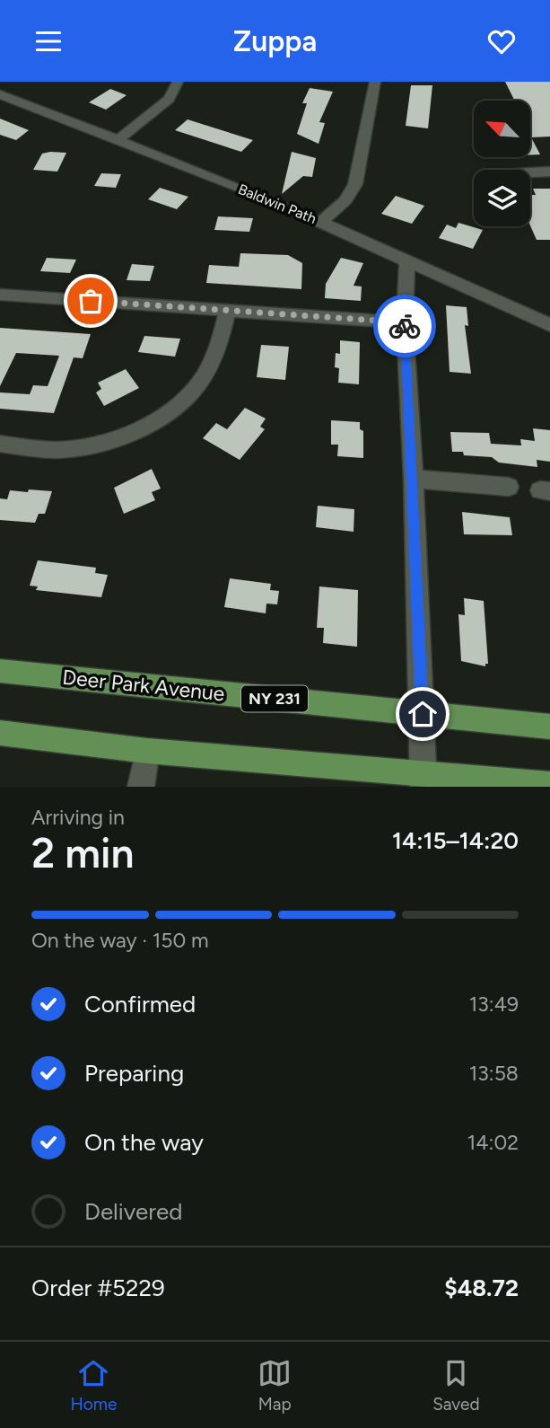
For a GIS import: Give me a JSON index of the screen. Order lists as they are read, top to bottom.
{
  "streets": {
    "main road": ["Deer Park Avenue", "NY 231"],
    "street": ["Baldwin Path"]
  },
  "north": "top left",
  "page": {
    "header": "Zuppa",
    "heading": ["2 min", "Arriving in", "14:15–14:20"],
    "panel": ["Order #5229", "$48.72"],
    "bar": "On the way · 150 m",
    "list": [
      ["Confirmed", "13:49"],
      ["Preparing", "13:58"],
      ["On the way", "14:02"],
      "Delivered"
    ],
    "tabs": ["Home", "Map", "Saved"]
  }
}
